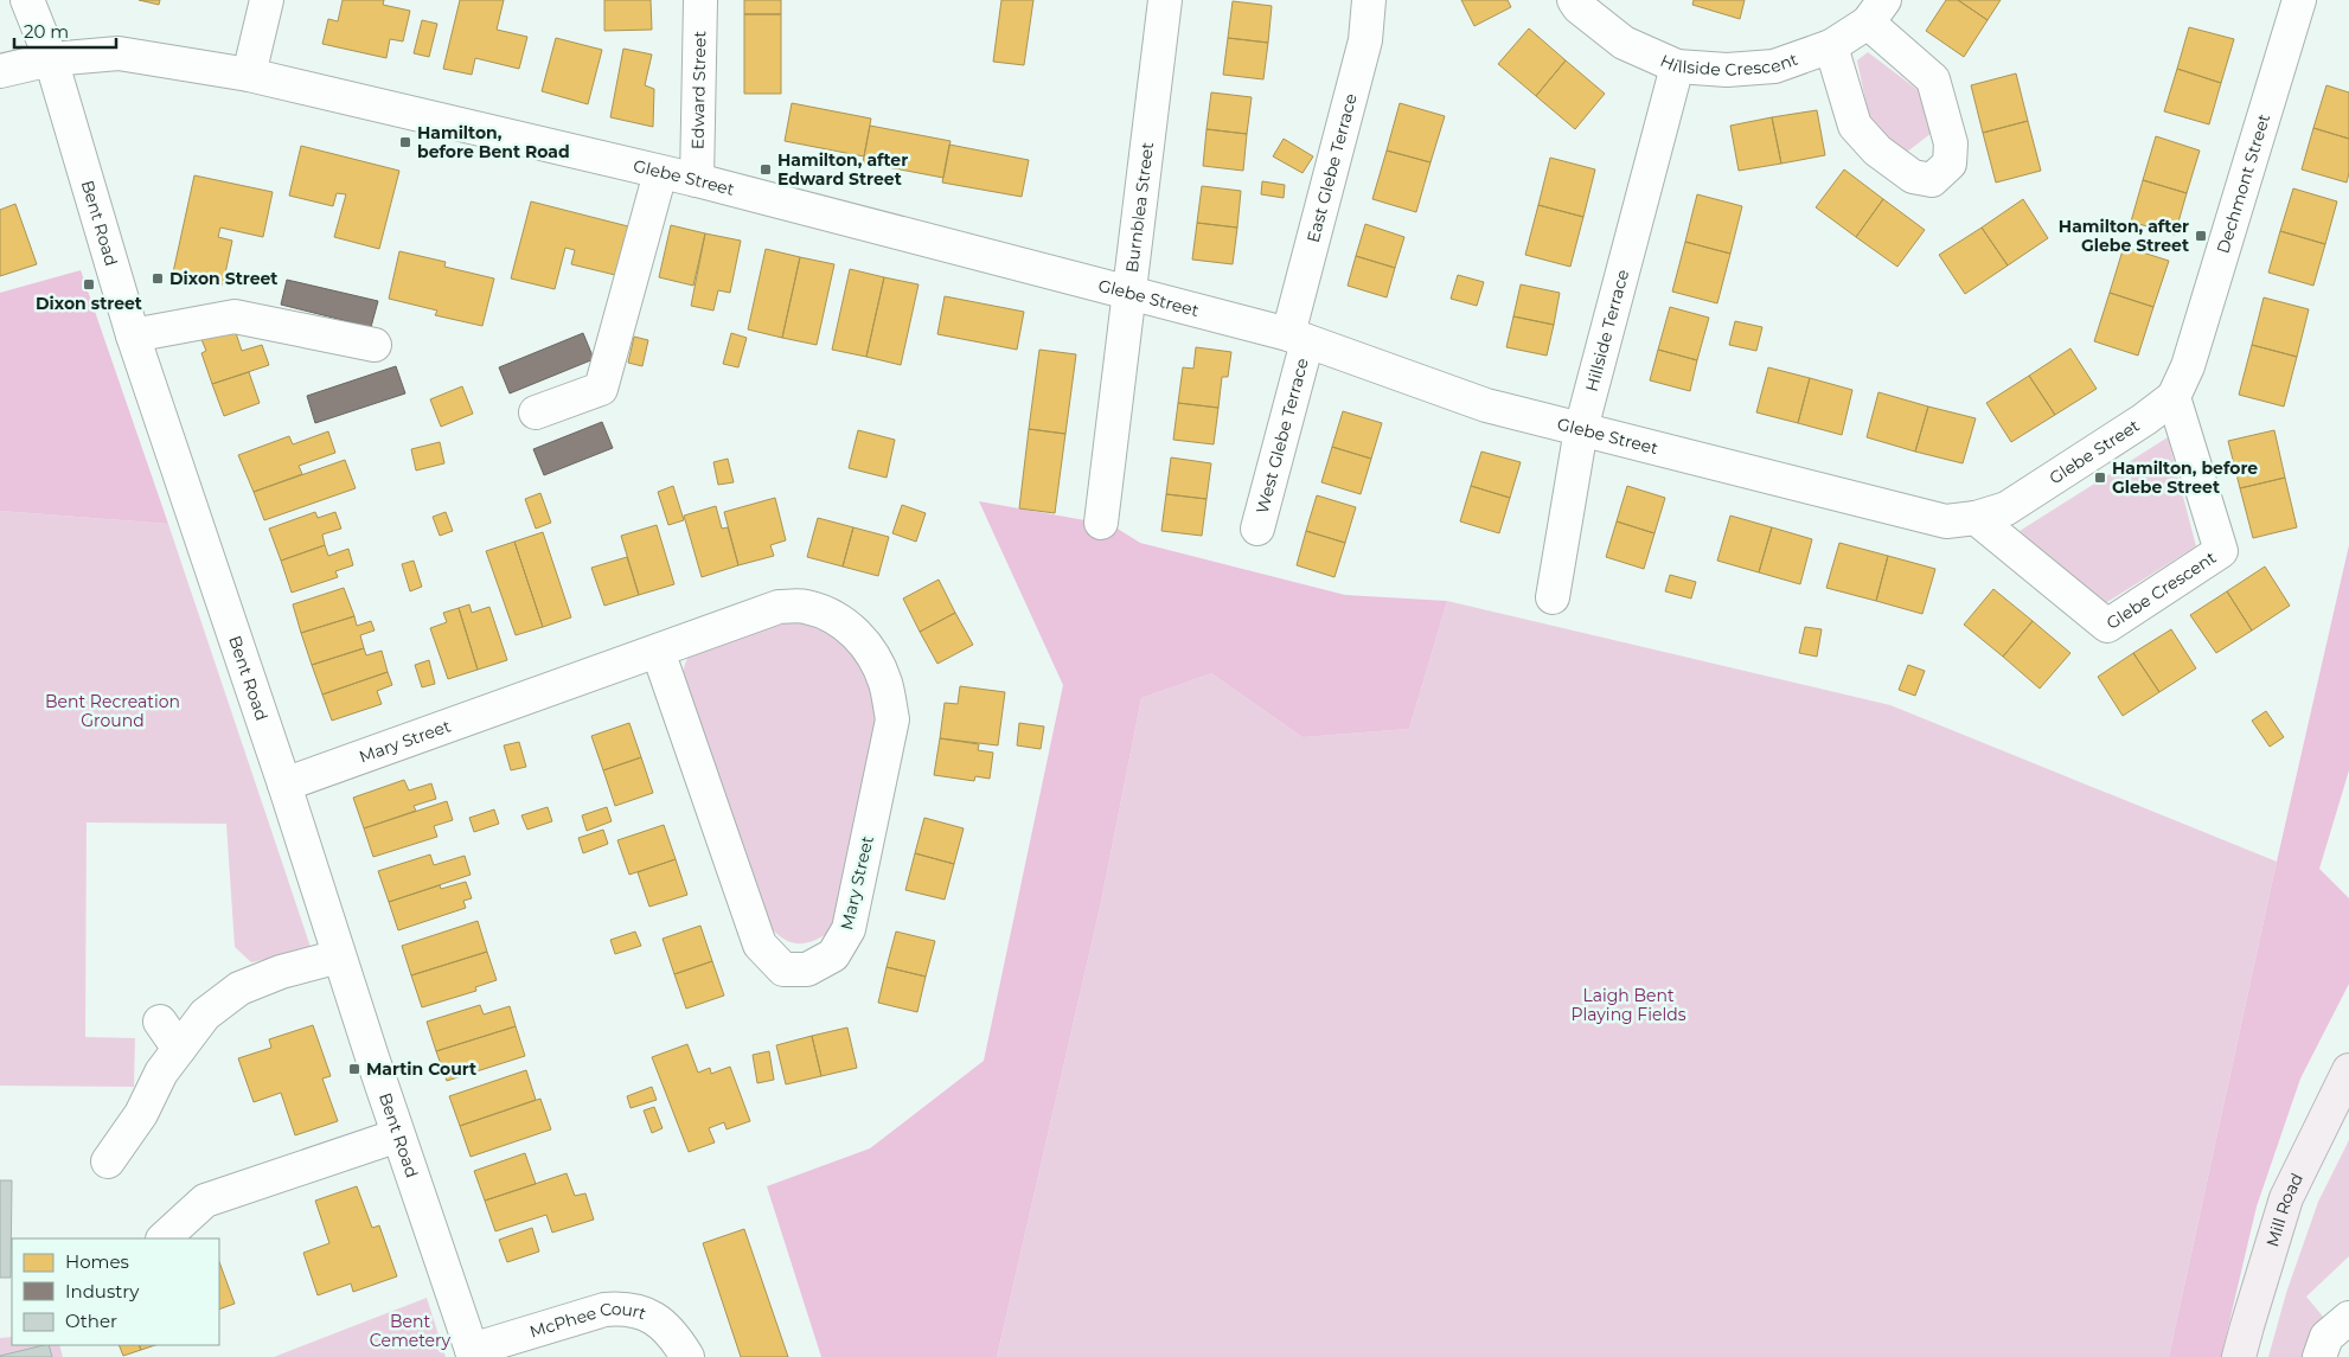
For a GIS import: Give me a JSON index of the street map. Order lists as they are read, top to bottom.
{
  "streets": {
    "main road": ["Mill Road"],
    "street": [
      "Hillside Crescent",
      "Edward Street",
      "East Glebe Terrace",
      "Glebe Street",
      "Dechmont Street",
      "Burnblea Street",
      "Bent Road",
      "Hillside Terrace",
      "West Glebe Terrace",
      "Glebe Crescent",
      "Mary Street",
      "McPhee Court"
    ]
  },
  "crossings": [
    ["Hillside Crescent", "Hillside Terrace"],
    ["Edward Street", "Glebe Street"],
    ["East Glebe Terrace", "Glebe Street"],
    ["East Glebe Terrace", "West Glebe Terrace"],
    ["Glebe Street", "Dechmont Street"],
    ["Glebe Street", "Burnblea Street"],
    ["Glebe Street", "Bent Road"],
    ["Glebe Street", "Hillside Terrace"],
    ["Glebe Street", "West Glebe Terrace"],
    ["Glebe Street", "Glebe Crescent"],
    ["Bent Road", "Mary Street"],
    ["Bent Road", "McPhee Court"]
  ],
  "parks": ["Bent Recreation Ground", "Laigh Bent Playing Fields", "Bent Cemetery"],
  "places": {
    "transit": [
      "Hamilton, before Bent Road",
      "Hamilton, after Edward Street",
      "Hamilton, after Glebe Street",
      "Dixon Street",
      "Dixon street",
      "Hamilton, before Glebe Street",
      "Martin Court"
    ]
  },
  "legend": ["Homes", "Industry", "Other"],
  "scale_bar": "20 m"
}
